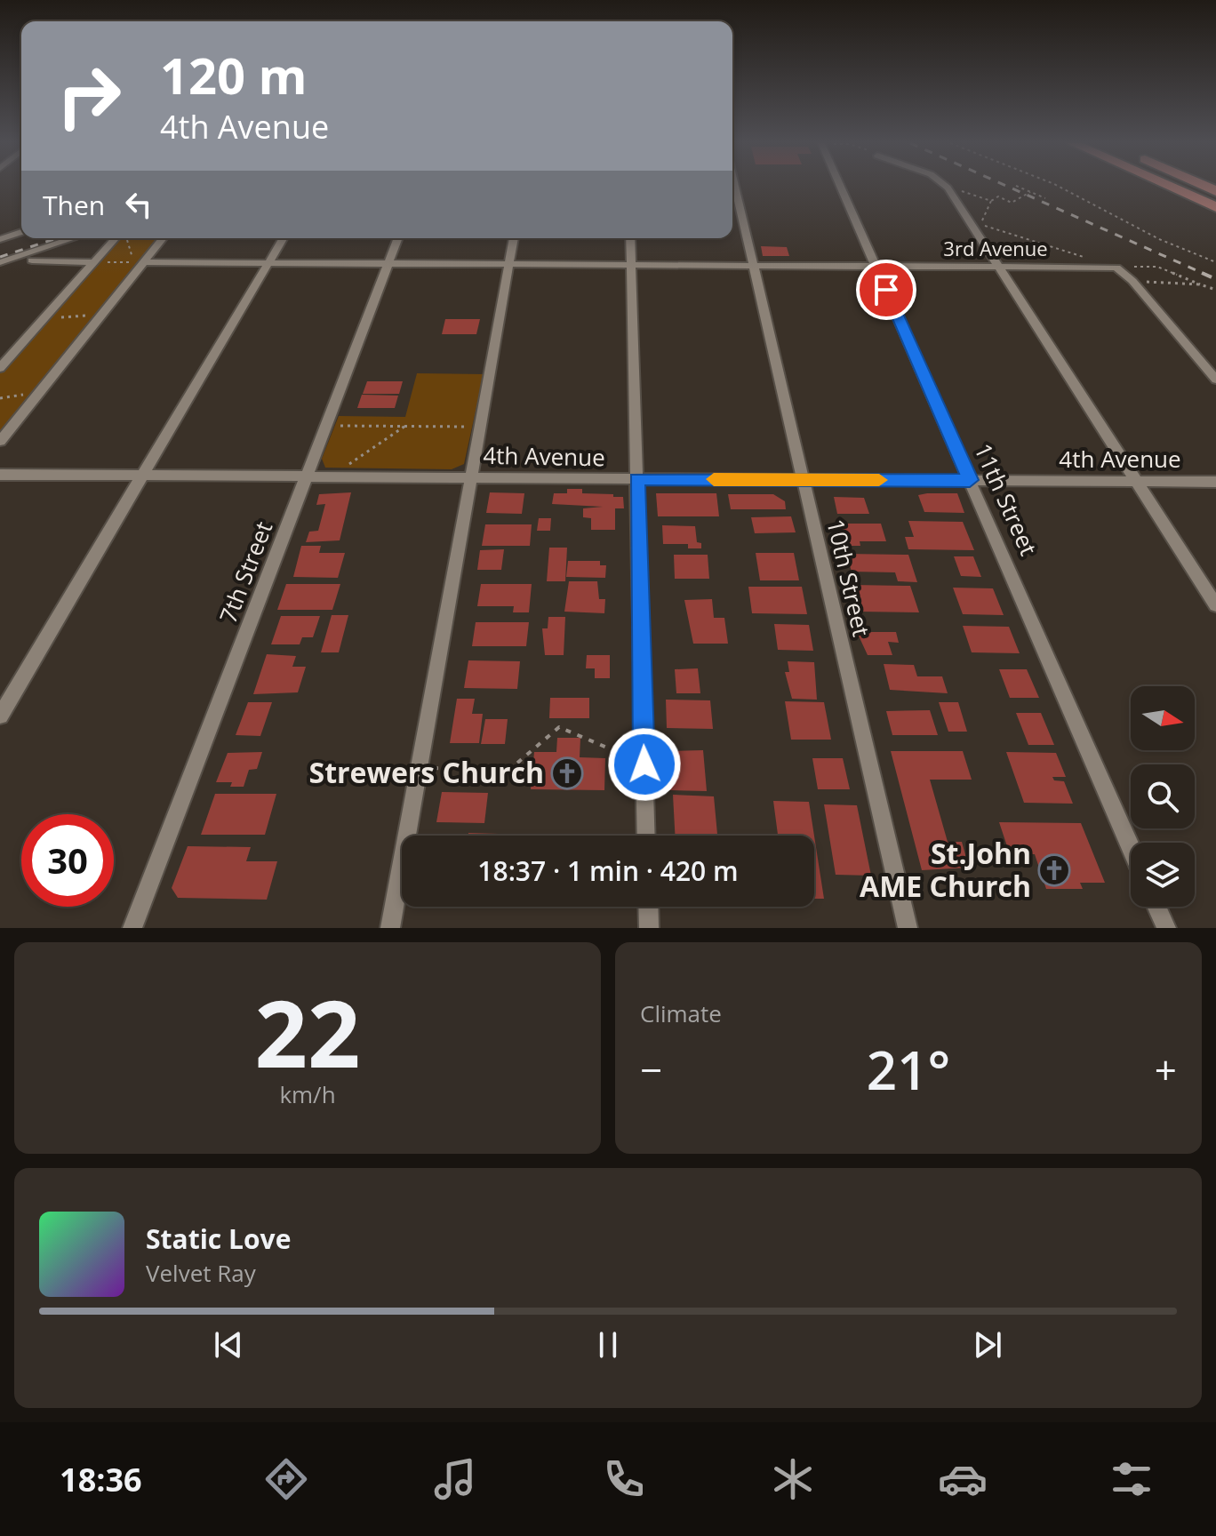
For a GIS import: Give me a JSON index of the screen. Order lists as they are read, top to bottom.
{
  "streets": {
    "street": [
      "3rd Avenue",
      "4th Avenue",
      "11th Street",
      "7th Street",
      "10th Street"
    ]
  },
  "crossings": [
    ["3rd Avenue", "11th Street"],
    ["3rd Avenue", "7th Street"],
    ["3rd Avenue", "10th Street"],
    ["4th Avenue", "11th Street"],
    ["4th Avenue", "7th Street"],
    ["4th Avenue", "10th Street"]
  ],
  "places": {
    "church": ["Strewers Church", "St.John AME Church"]
  },
  "north": "right",
  "page": {
    "turn": ["120 m", "4th Avenue"],
    "then": "Then",
    "limit": "30",
    "trip": "18:37 · 1 min · 420 m",
    "tile": [
      ["22", "km/h"],
      "Climate"
    ],
    "heat": ["−", "21°", "+"],
    "song": ["Static Love", "Velvet Ray"],
    "tabs": "18:36"
  }
}
